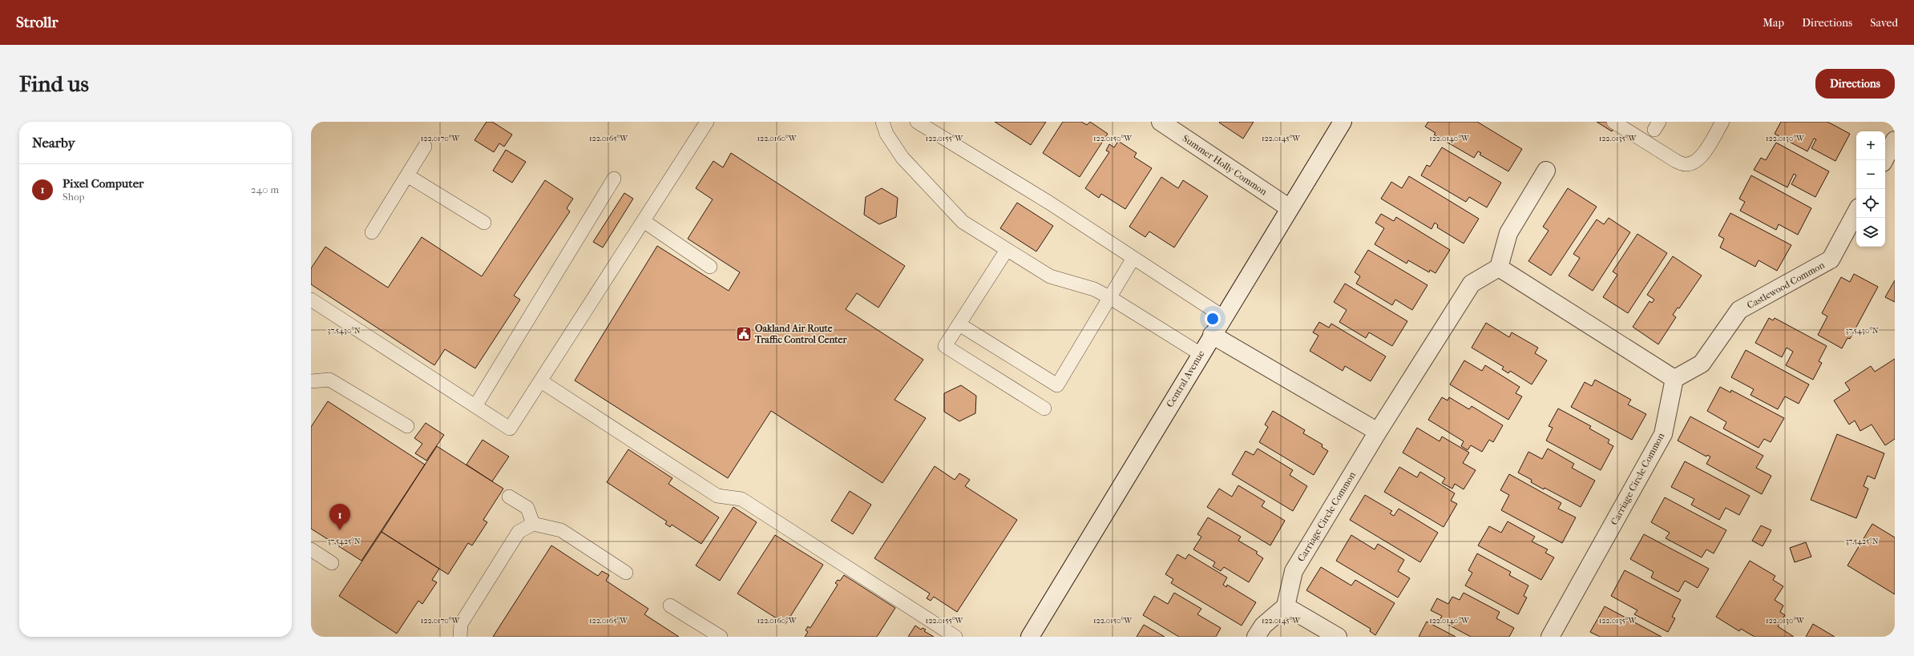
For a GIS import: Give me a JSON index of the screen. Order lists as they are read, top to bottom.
{
  "streets": {
    "street": [
      "Summer Holly Common",
      "Castlewood Common",
      "Central Avenue",
      "Carriage Circle Common"
    ]
  },
  "crossings": [
    ["Summer Holly Common", "Central Avenue"],
    ["Castlewood Common", "Carriage Circle Common"]
  ],
  "places": {
    "public building": ["Oakland Air Route Traffic Control Center"]
  },
  "page": {
    "header": "Strollr",
    "nav": ["Map", "Directions", "Saved"],
    "buttons": "Directions",
    "title": "Find us",
    "heading": "Nearby",
    "map_buttons": ["+", "−"],
    "list": [
      {
        "mark": "1",
        "name": "Pixel Computer",
        "note": "Shop",
        "value": "240 m"
      }
    ],
    "pins": "1"
  },
  "coordinates": [
    "122.0170°W",
    "122.0165°W",
    "122.0160°W",
    "122.0155°W",
    "122.0150°W",
    "122.0145°W",
    "122.0140°W",
    "122.0135°W",
    "122.0130°W",
    "37.5430°N",
    "37.5425°N"
  ]
}
